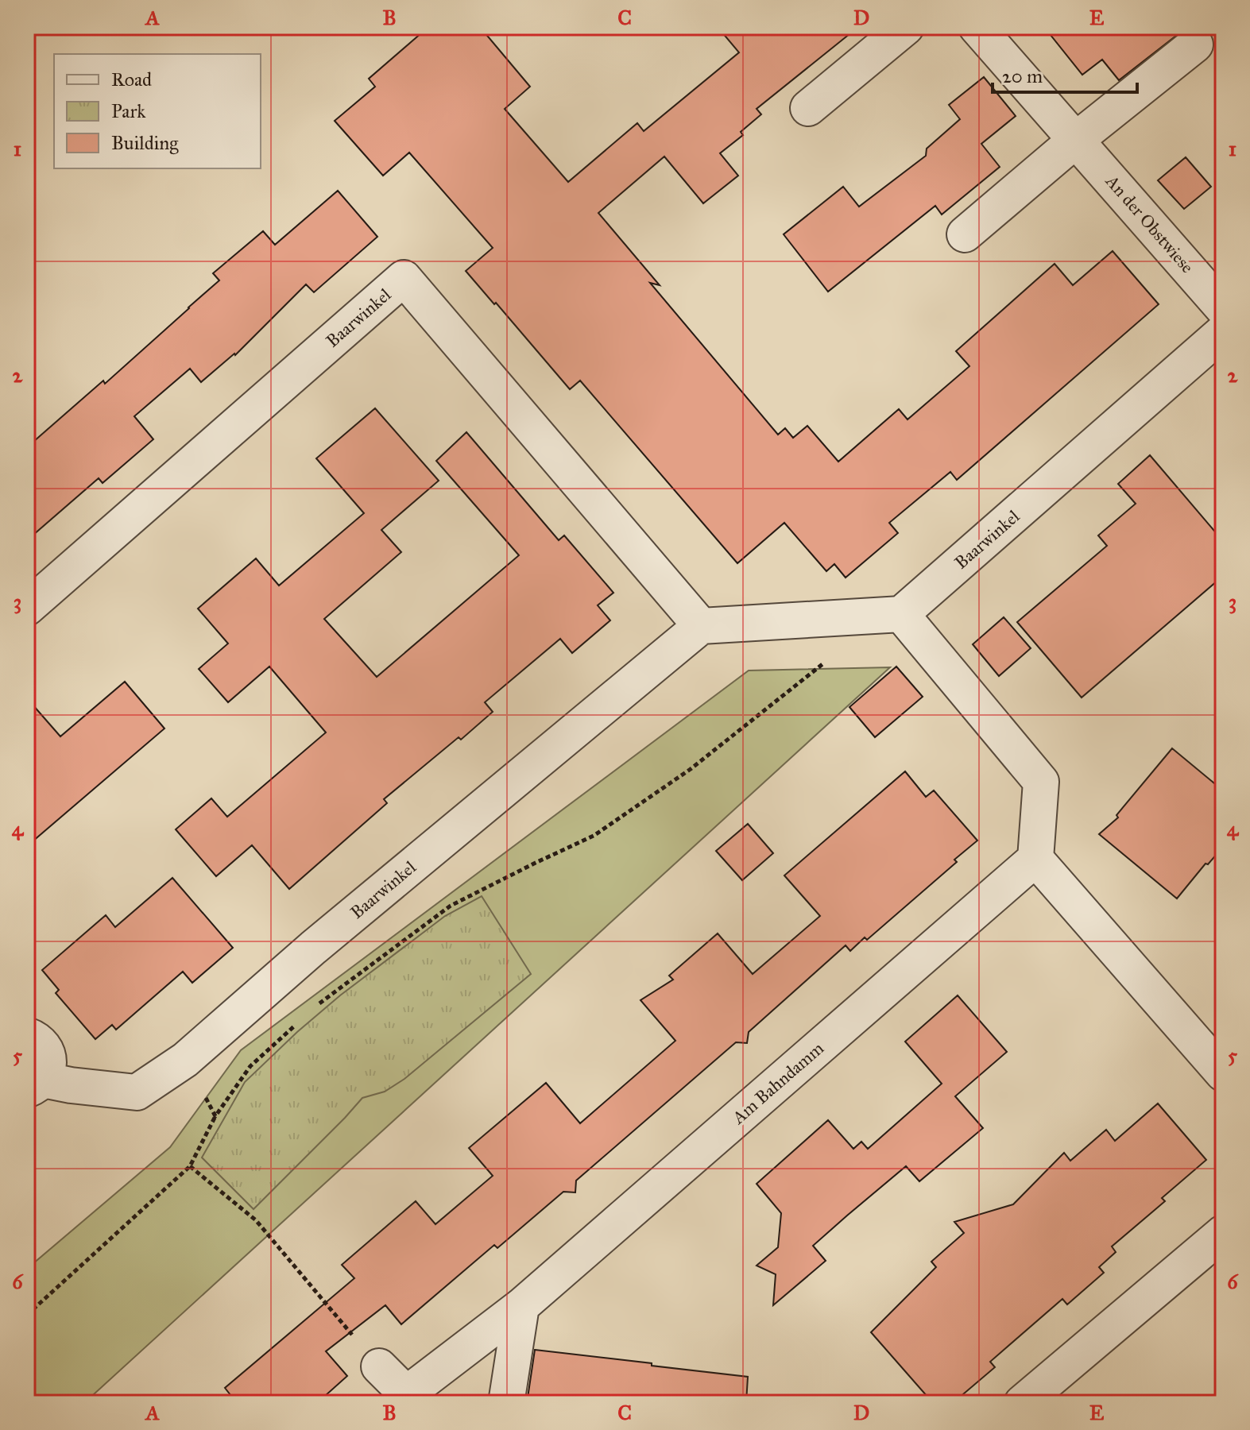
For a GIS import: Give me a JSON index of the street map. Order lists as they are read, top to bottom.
{
  "streets": {
    "street": ["An der Obstwiese", "Baarwinkel", "Am Bahndamm"]
  },
  "legend": ["Road", "Park", "Building"],
  "scale_bar": "20 m",
  "grid": {
    "columns": [
      "A",
      "B",
      "C",
      "D",
      "E"
    ],
    "rows": [
      "1",
      "2",
      "3",
      "4",
      "5",
      "6"
    ]
  }
}
